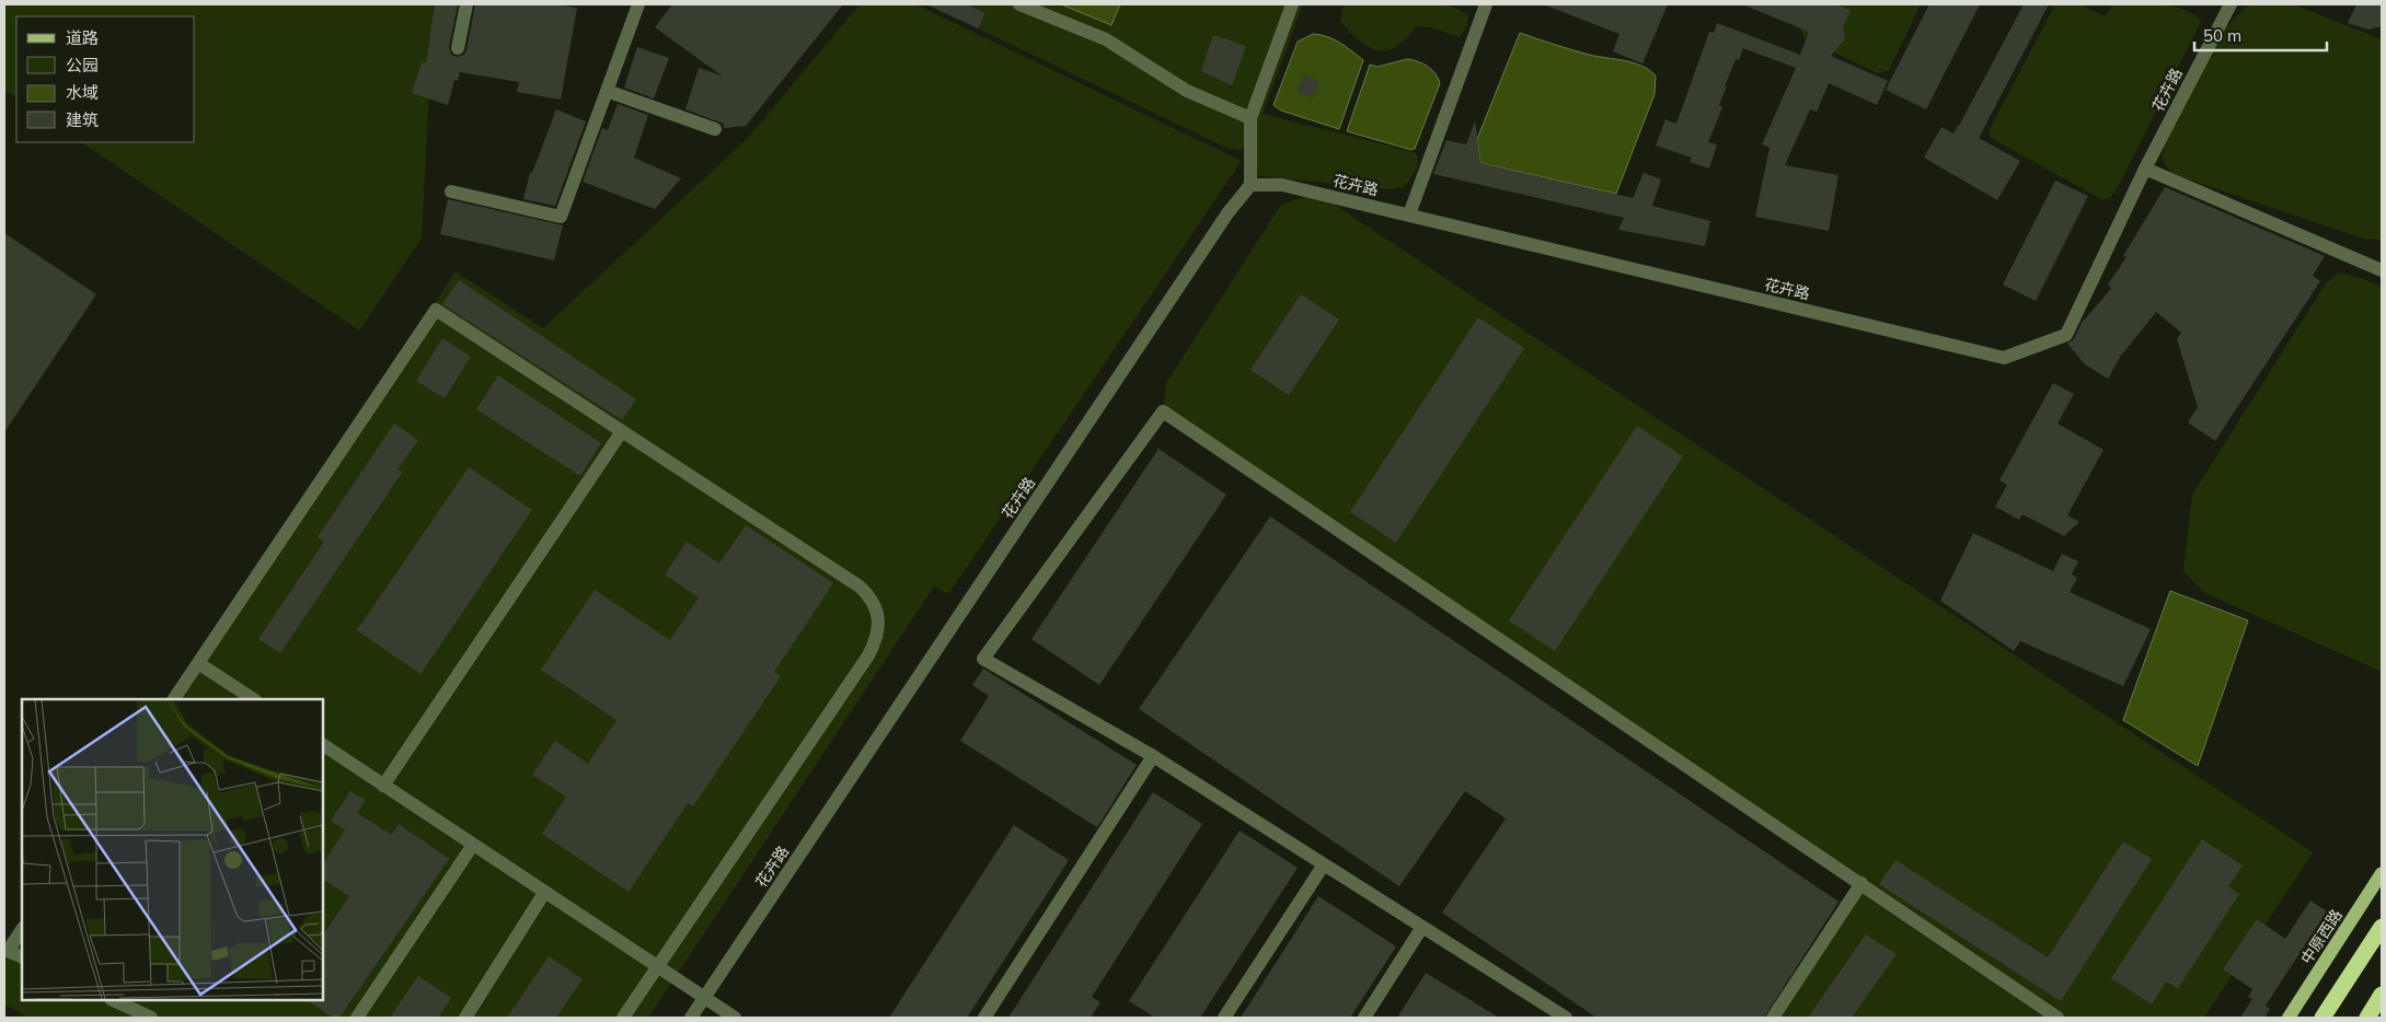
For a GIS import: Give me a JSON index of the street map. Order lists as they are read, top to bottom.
{
  "streets": {
    "main road": ["中原西路"],
    "street": ["花卉路"]
  },
  "legend": [
    "道路",
    "公园",
    "水域",
    "建筑"
  ],
  "scale_bar": "50 m"
}
